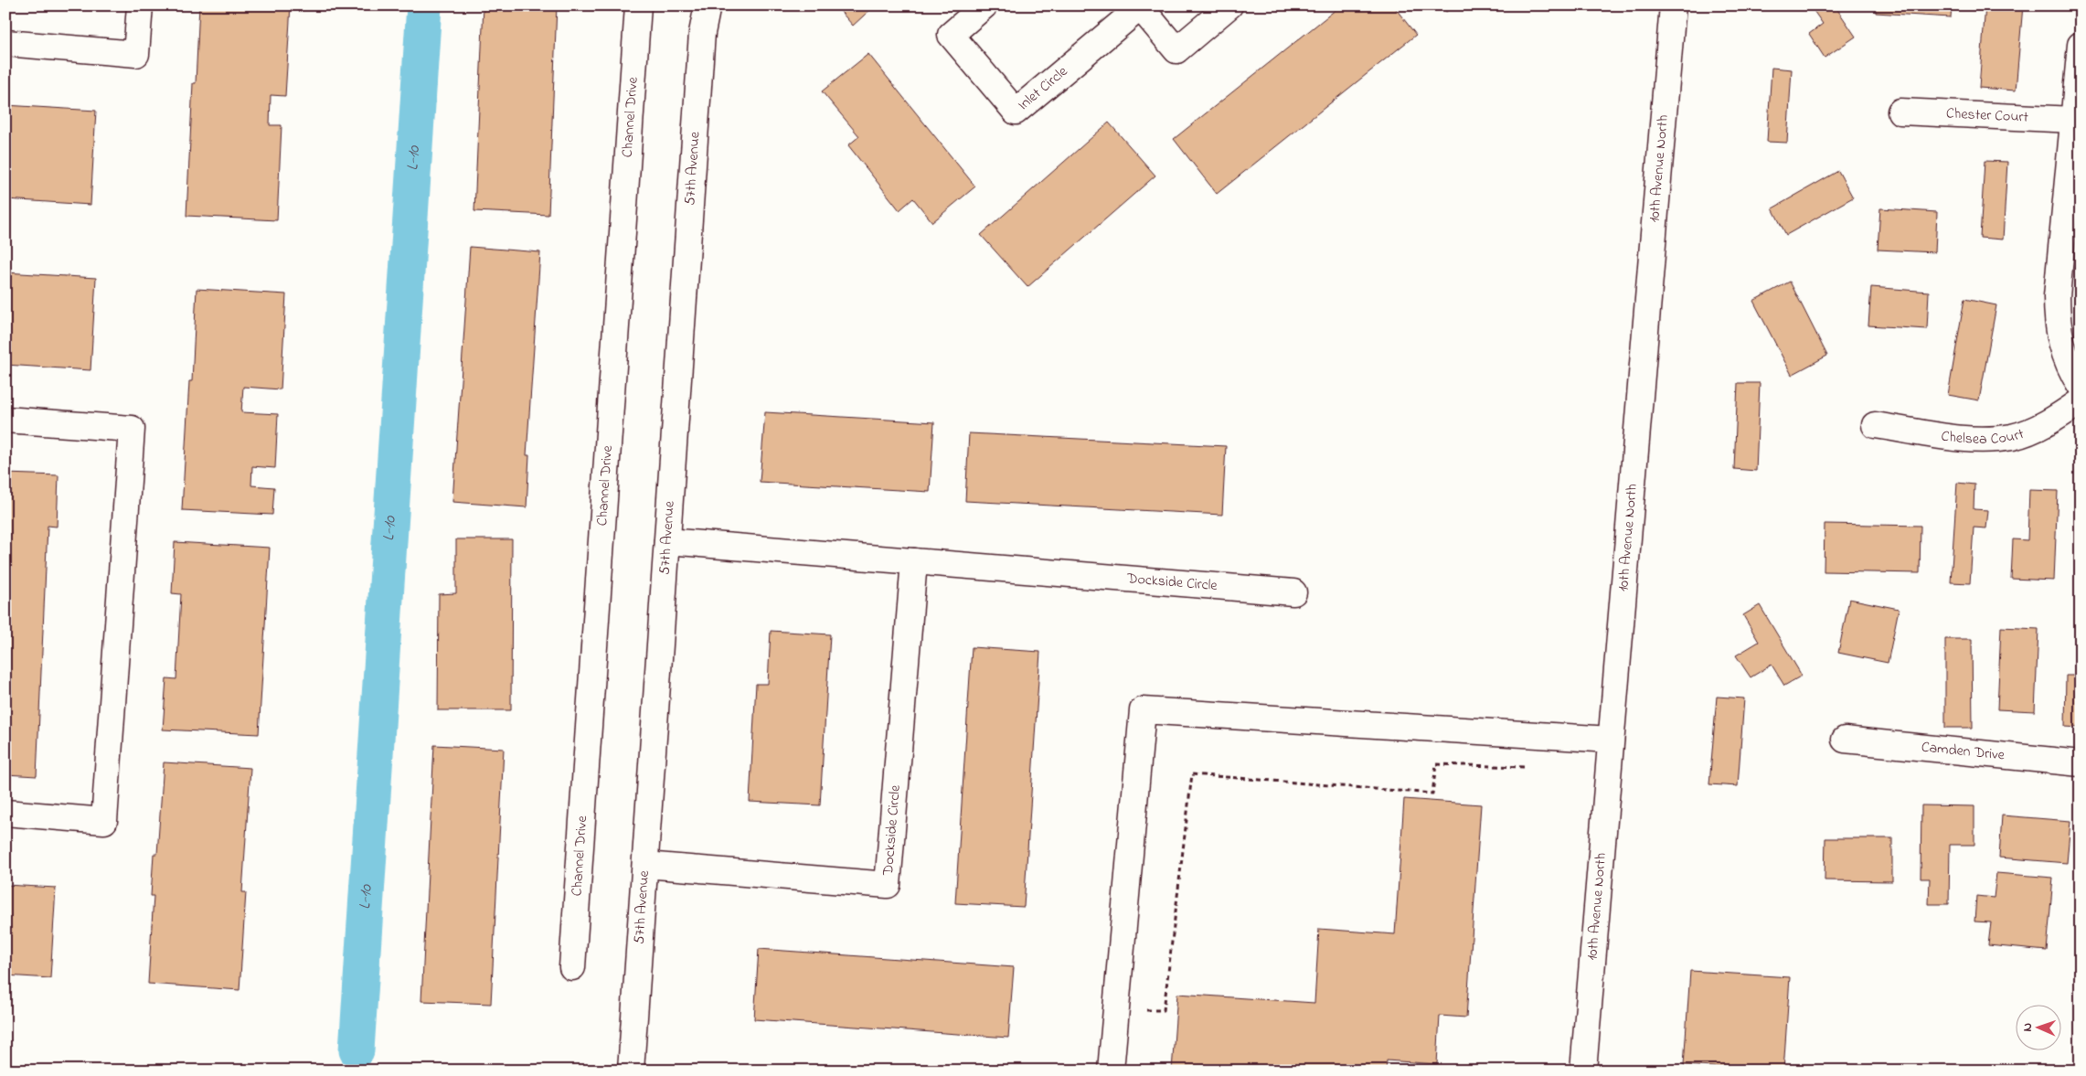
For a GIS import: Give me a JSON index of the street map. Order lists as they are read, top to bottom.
{
  "streets": {
    "street": [
      "Inlet Circle",
      "Chester Court",
      "Channel Drive",
      "57th Avenue",
      "10th Avenue North",
      "Chelsea Court",
      "Dockside Circle",
      "Camden Drive"
    ]
  },
  "crossings": [
    ["57th Avenue", "Dockside Circle"]
  ],
  "water": ["L-10"],
  "north": "left"
}
